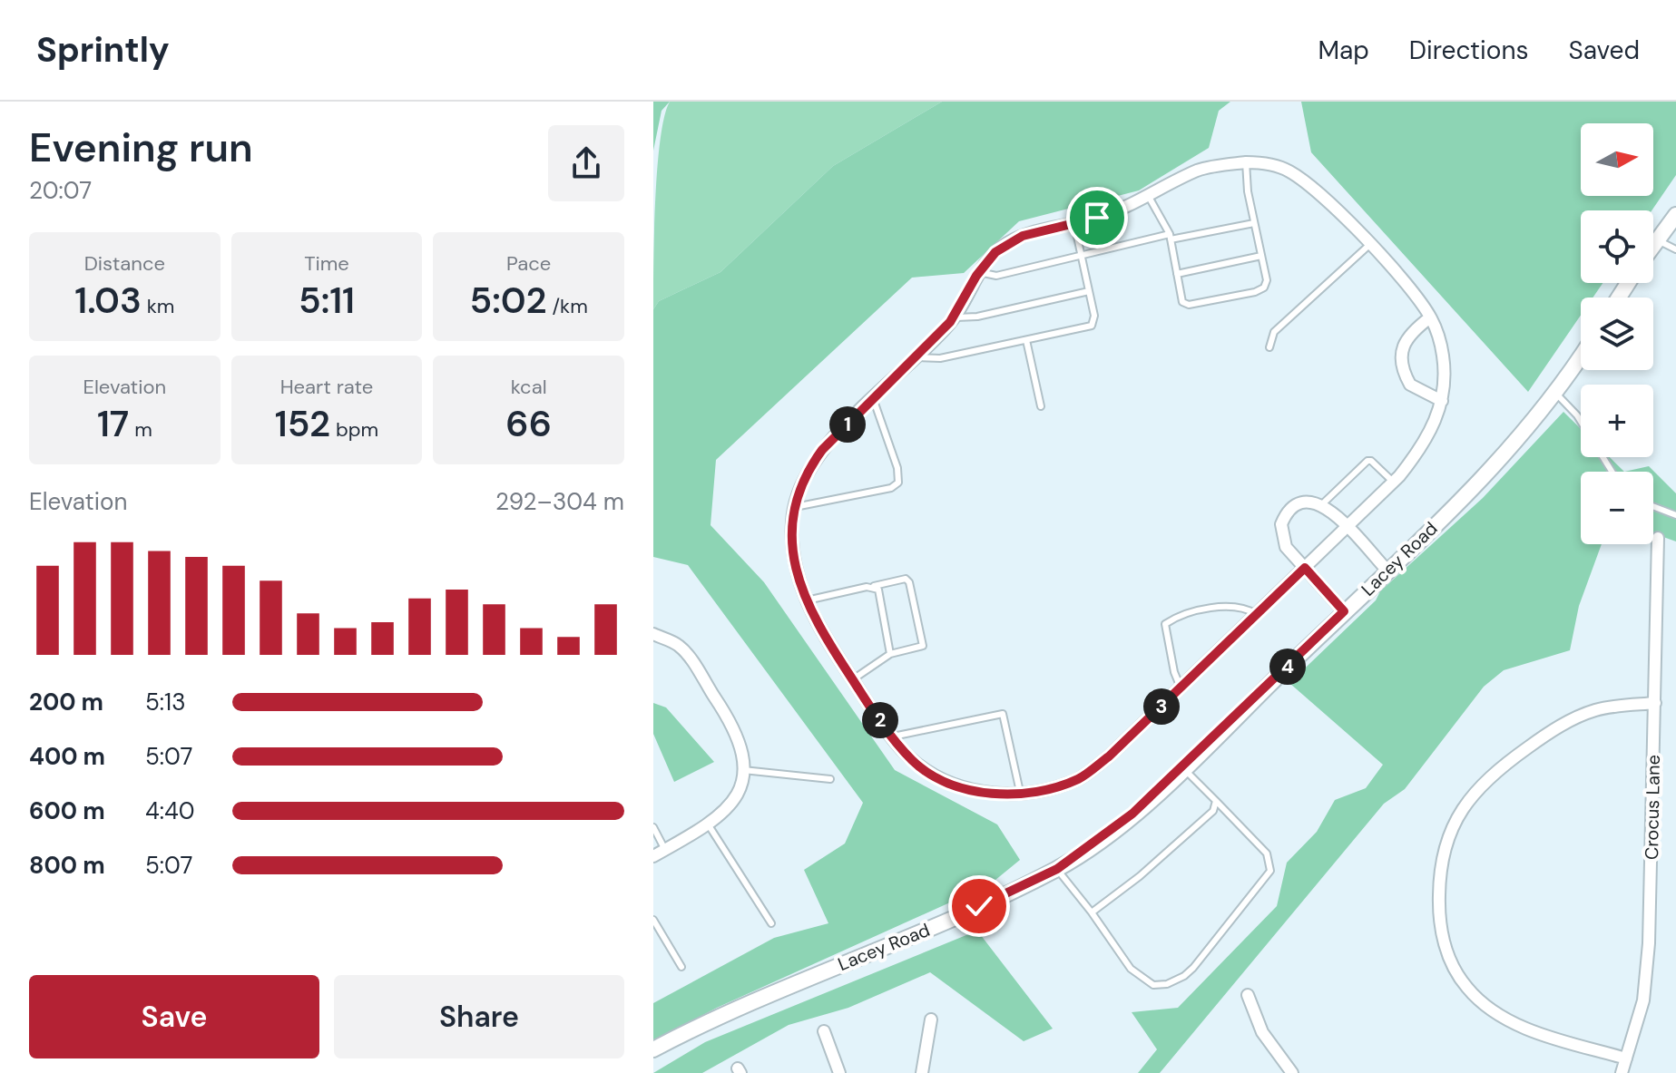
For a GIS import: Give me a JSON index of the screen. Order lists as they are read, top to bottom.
{
  "streets": {
    "main road": ["Lacey Road"],
    "street": ["Crocus Lane"]
  },
  "north": "right",
  "page": {
    "header": "Sprintly",
    "nav": ["Map", "Directions", "Saved"],
    "heading": ["Evening run", "20:07"],
    "map_buttons": ["+", "−"],
    "stats": [
      ["Distance", "1.03 km"],
      ["Time", "5:11"],
      ["Pace", "5:02 /km"],
      ["Elevation", "17 m"],
      ["Heart rate", "152 bpm"],
      ["kcal", "66"]
    ],
    "pins": [
      "1",
      "4",
      "3",
      "2"
    ],
    "chart": ["Elevation", "292–304 m"],
    "list": [
      {
        "name": "200 m",
        "note": "5:13"
      },
      {
        "name": "400 m",
        "note": "5:07"
      },
      {
        "name": "600 m",
        "note": "4:40"
      },
      {
        "name": "800 m",
        "note": "5:07"
      }
    ],
    "buttons": ["Save", "Share"]
  }
}
